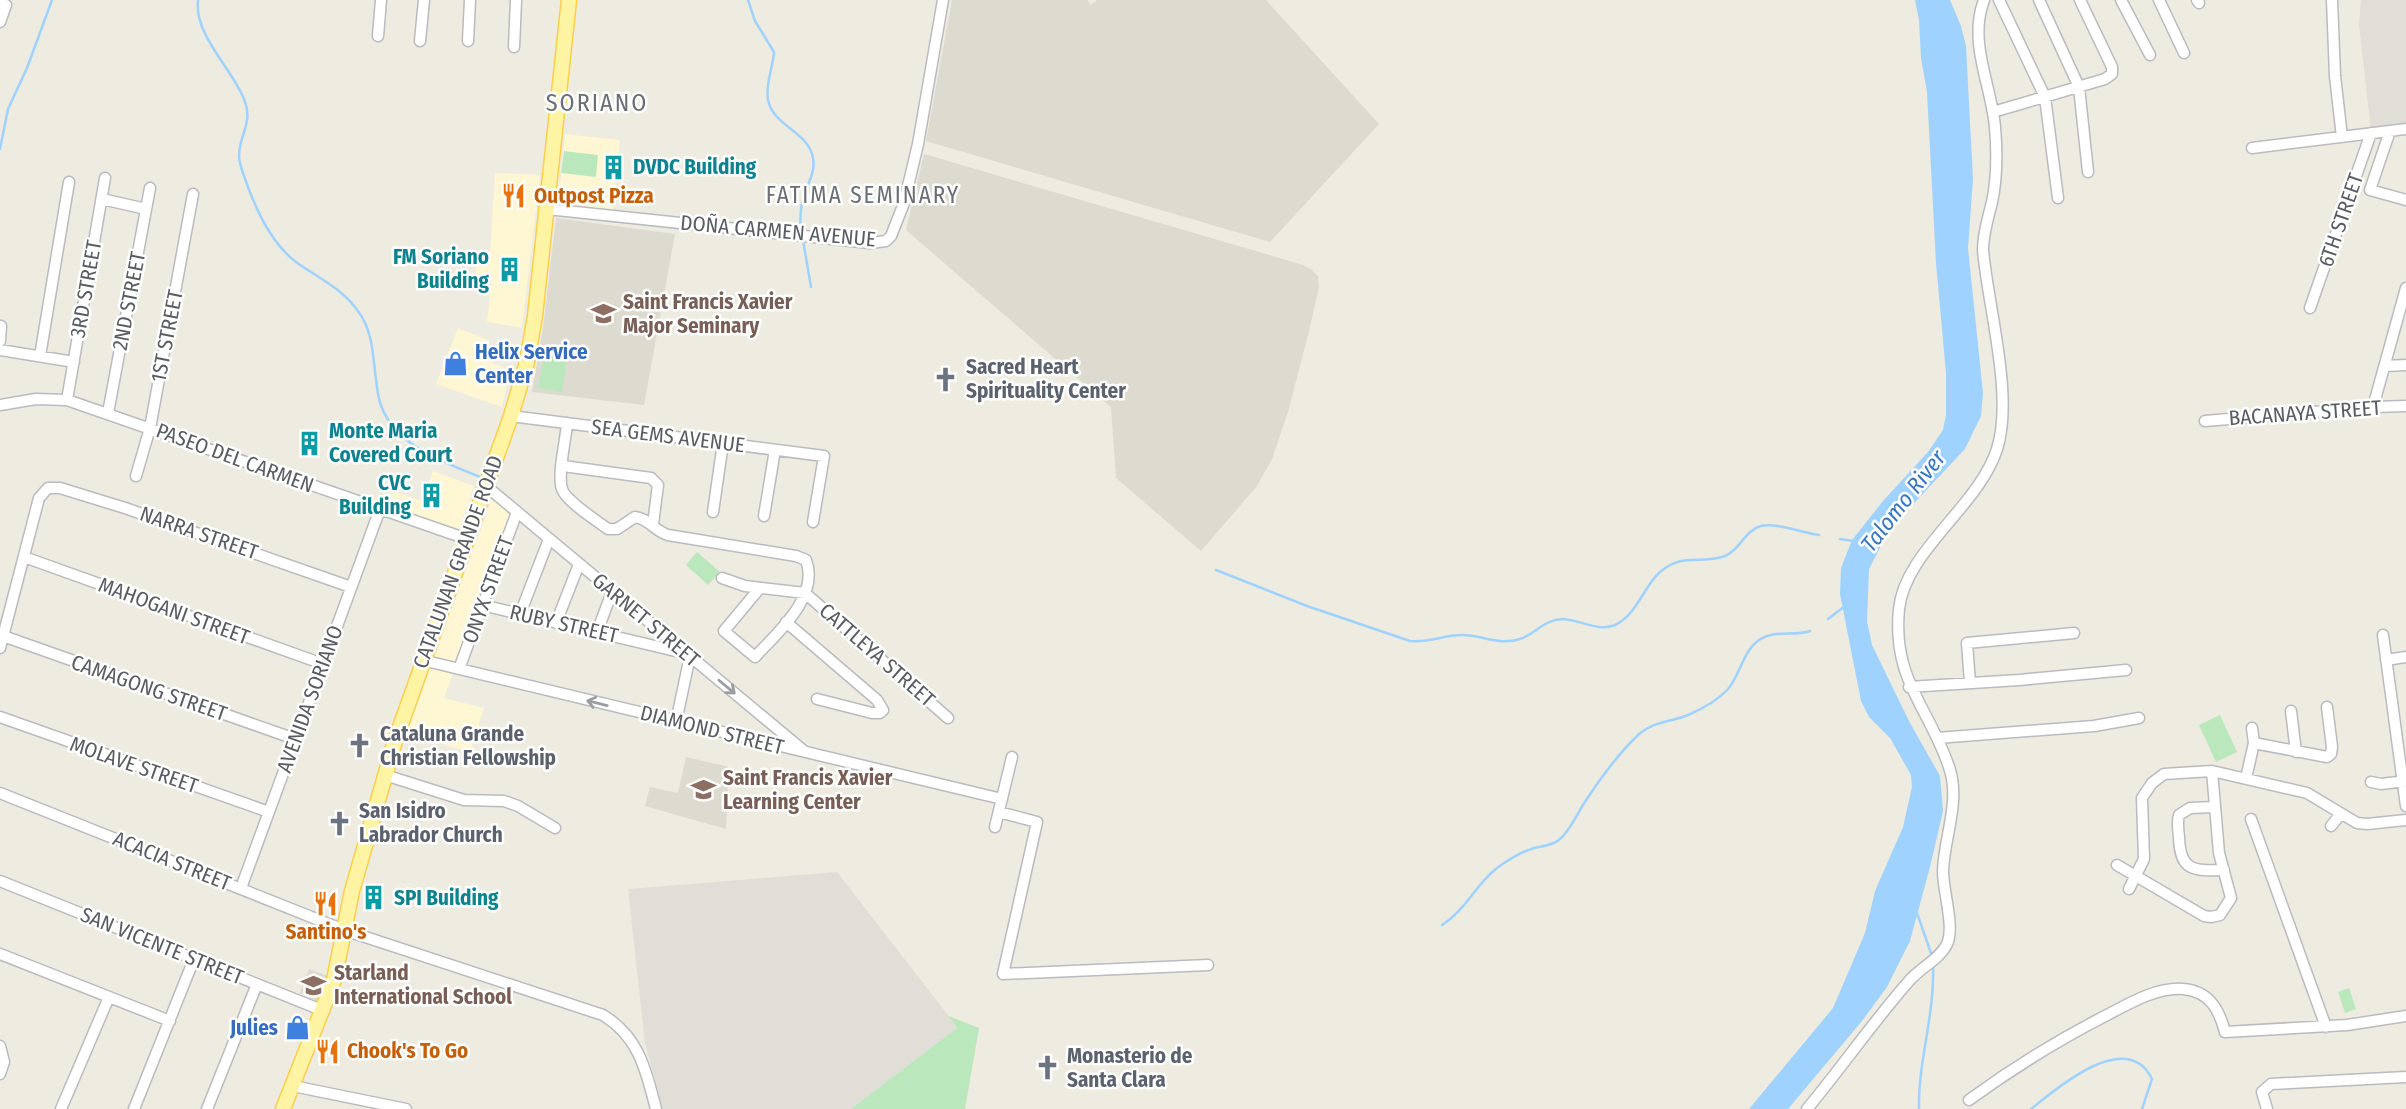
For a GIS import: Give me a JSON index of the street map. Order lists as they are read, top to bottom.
{
  "streets": {
    "main road": ["CATALUNAN GRANDE ROAD"],
    "street": [
      "6TH STREET",
      "DOÑA CARMEN AVENUE",
      "3RD STREET",
      "2ND STREET",
      "1ST STREET",
      "BACANAYA STREET",
      "SEA GEMS AVENUE",
      "PASEO DEL CARMEN",
      "NARRA STREET",
      "ONYX STREET",
      "MAHOGANI STREET",
      "GARNET STREET",
      "RUBY STREET",
      "CATTLEYA STREET",
      "CAMAGONG STREET",
      "AVENIDA SORIANO",
      "DIAMOND STREET",
      "MOLAVE STREET",
      "ACACIA STREET",
      "SAN VICENTE STREET"
    ]
  },
  "crossings": [
    ["DOÑA CARMEN AVENUE", "CATALUNAN GRANDE ROAD"],
    ["3RD STREET", "PASEO DEL CARMEN"],
    ["2ND STREET", "PASEO DEL CARMEN"],
    ["1ST STREET", "PASEO DEL CARMEN"],
    ["SEA GEMS AVENUE", "CATALUNAN GRANDE ROAD"],
    ["PASEO DEL CARMEN", "CATALUNAN GRANDE ROAD"],
    ["PASEO DEL CARMEN", "AVENIDA SORIANO"],
    ["NARRA STREET", "MAHOGANI STREET"],
    ["NARRA STREET", "AVENIDA SORIANO"],
    ["CATALUNAN GRANDE ROAD", "GARNET STREET"],
    ["CATALUNAN GRANDE ROAD", "DIAMOND STREET"],
    ["CATALUNAN GRANDE ROAD", "ACACIA STREET"],
    ["CATALUNAN GRANDE ROAD", "SAN VICENTE STREET"],
    ["ONYX STREET", "GARNET STREET"],
    ["ONYX STREET", "RUBY STREET"],
    ["ONYX STREET", "DIAMOND STREET"],
    ["MAHOGANI STREET", "AVENIDA SORIANO"],
    ["GARNET STREET", "RUBY STREET"],
    ["GARNET STREET", "DIAMOND STREET"],
    ["CAMAGONG STREET", "AVENIDA SORIANO"],
    ["AVENIDA SORIANO", "MOLAVE STREET"],
    ["AVENIDA SORIANO", "ACACIA STREET"]
  ],
  "one_way": ["GARNET STREET", "DIAMOND STREET"],
  "districts": ["SORIANO", "FATIMA SEMINARY"],
  "water": ["Talomo River"],
  "places": {
    "building": [
      "DVDC Building",
      "FM Soriano Building",
      "Monte Maria Covered Court",
      "CVC Building",
      "SPI Building"
    ],
    "restaurant": ["Outpost Pizza", "Santino's", "Chook's To Go"],
    "school or university": ["Saint Francis Xavier Major Seminary", "Saint Francis Xavier Learning Center", "Starland International School"],
    "shop": ["Helix Service Center", "Julies"],
    "church": [
      "Sacred Heart Spirituality Center",
      "Cataluna Grande Christian Fellowship",
      "San Isidro Labrador Church",
      "Monasterio de Santa Clara"
    ]
  }
}
